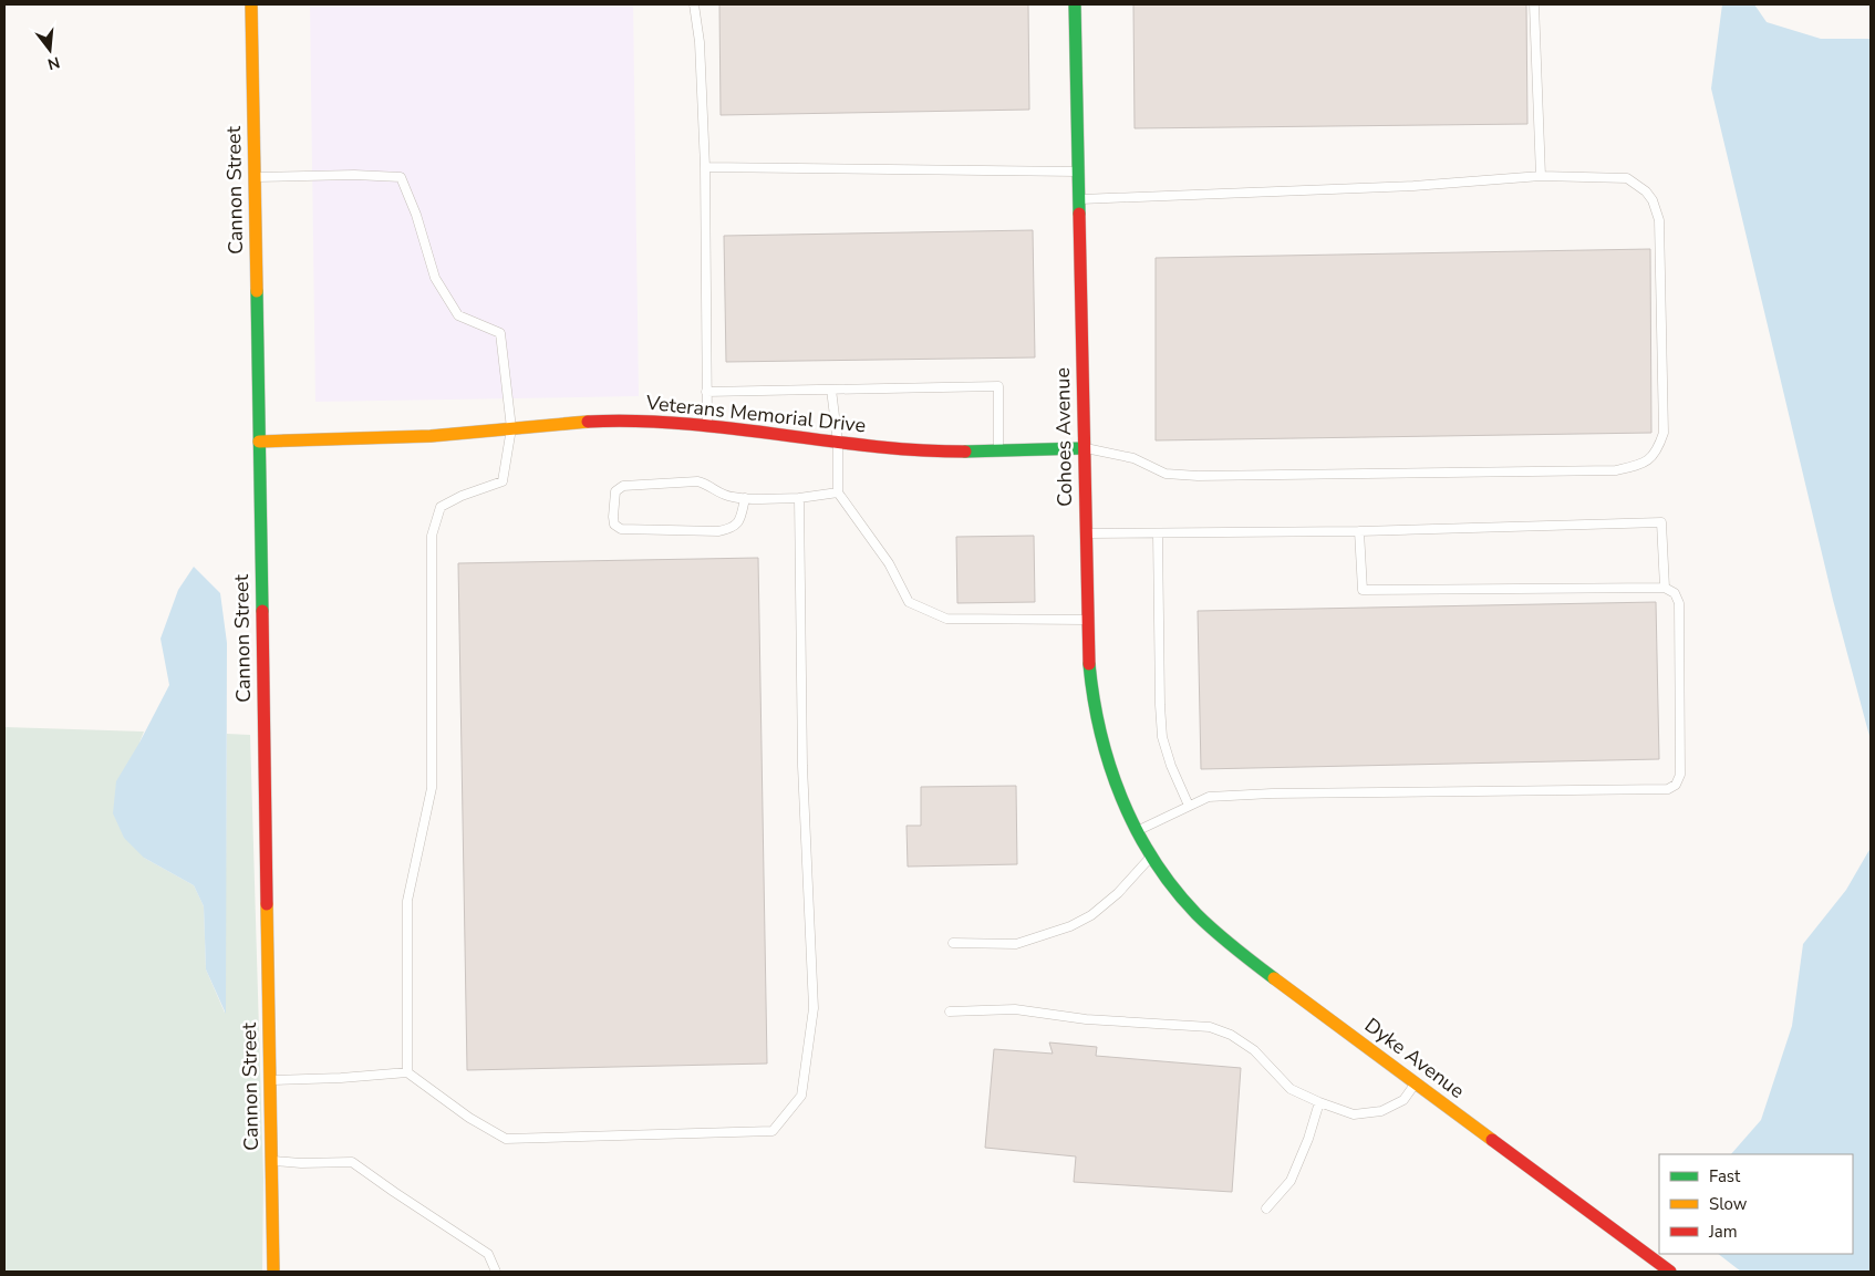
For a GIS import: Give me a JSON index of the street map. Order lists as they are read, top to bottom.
{
  "streets": {
    "street": [
      "Cannon Street",
      "Veterans Memorial Drive",
      "Cohoes Avenue",
      "Dyke Avenue"
    ]
  },
  "crossings": [
    ["Cannon Street", "Veterans Memorial Drive"],
    ["Veterans Memorial Drive", "Cohoes Avenue"],
    ["Cohoes Avenue", "Dyke Avenue"]
  ],
  "legend": ["Fast", "Slow", "Jam"],
  "north": "bottom"
}
